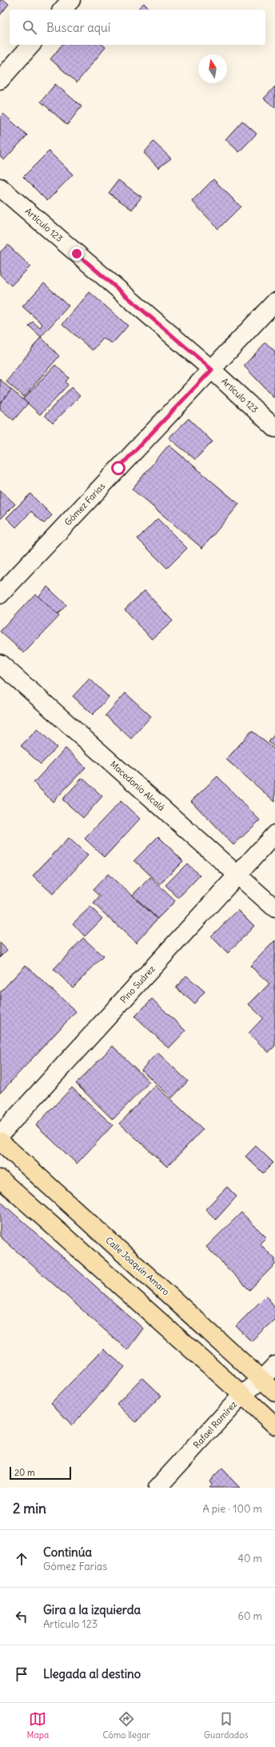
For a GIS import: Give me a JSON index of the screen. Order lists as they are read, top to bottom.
{
  "streets": {
    "main road": ["Calle Joaquín Amaro"],
    "street": [
      "Artículo 123",
      "Gómez Farias",
      "Macedonio Alcalá",
      "Pino Suárez",
      "Rafael Ramírez"
    ]
  },
  "crossings": [
    ["Artículo 123", "Gómez Farias"],
    ["Macedonio Alcalá", "Pino Suárez"],
    ["Calle Joaquín Amaro", "Rafael Ramírez"]
  ],
  "scale_bar": "20 m",
  "north": "top",
  "page": {
    "search": "Buscar aquí",
    "scale": "20 m",
    "heading": ["2 min", "A pie · 100 m"],
    "list": [
      ["Continúa", "Gómez Farias", "40 m"],
      ["Gira a la izquierda", "Artículo 123", "60 m"],
      "Llegada al destino"
    ],
    "nav": ["Mapa", "Cómo llegar", "Guardados"]
  }
}
